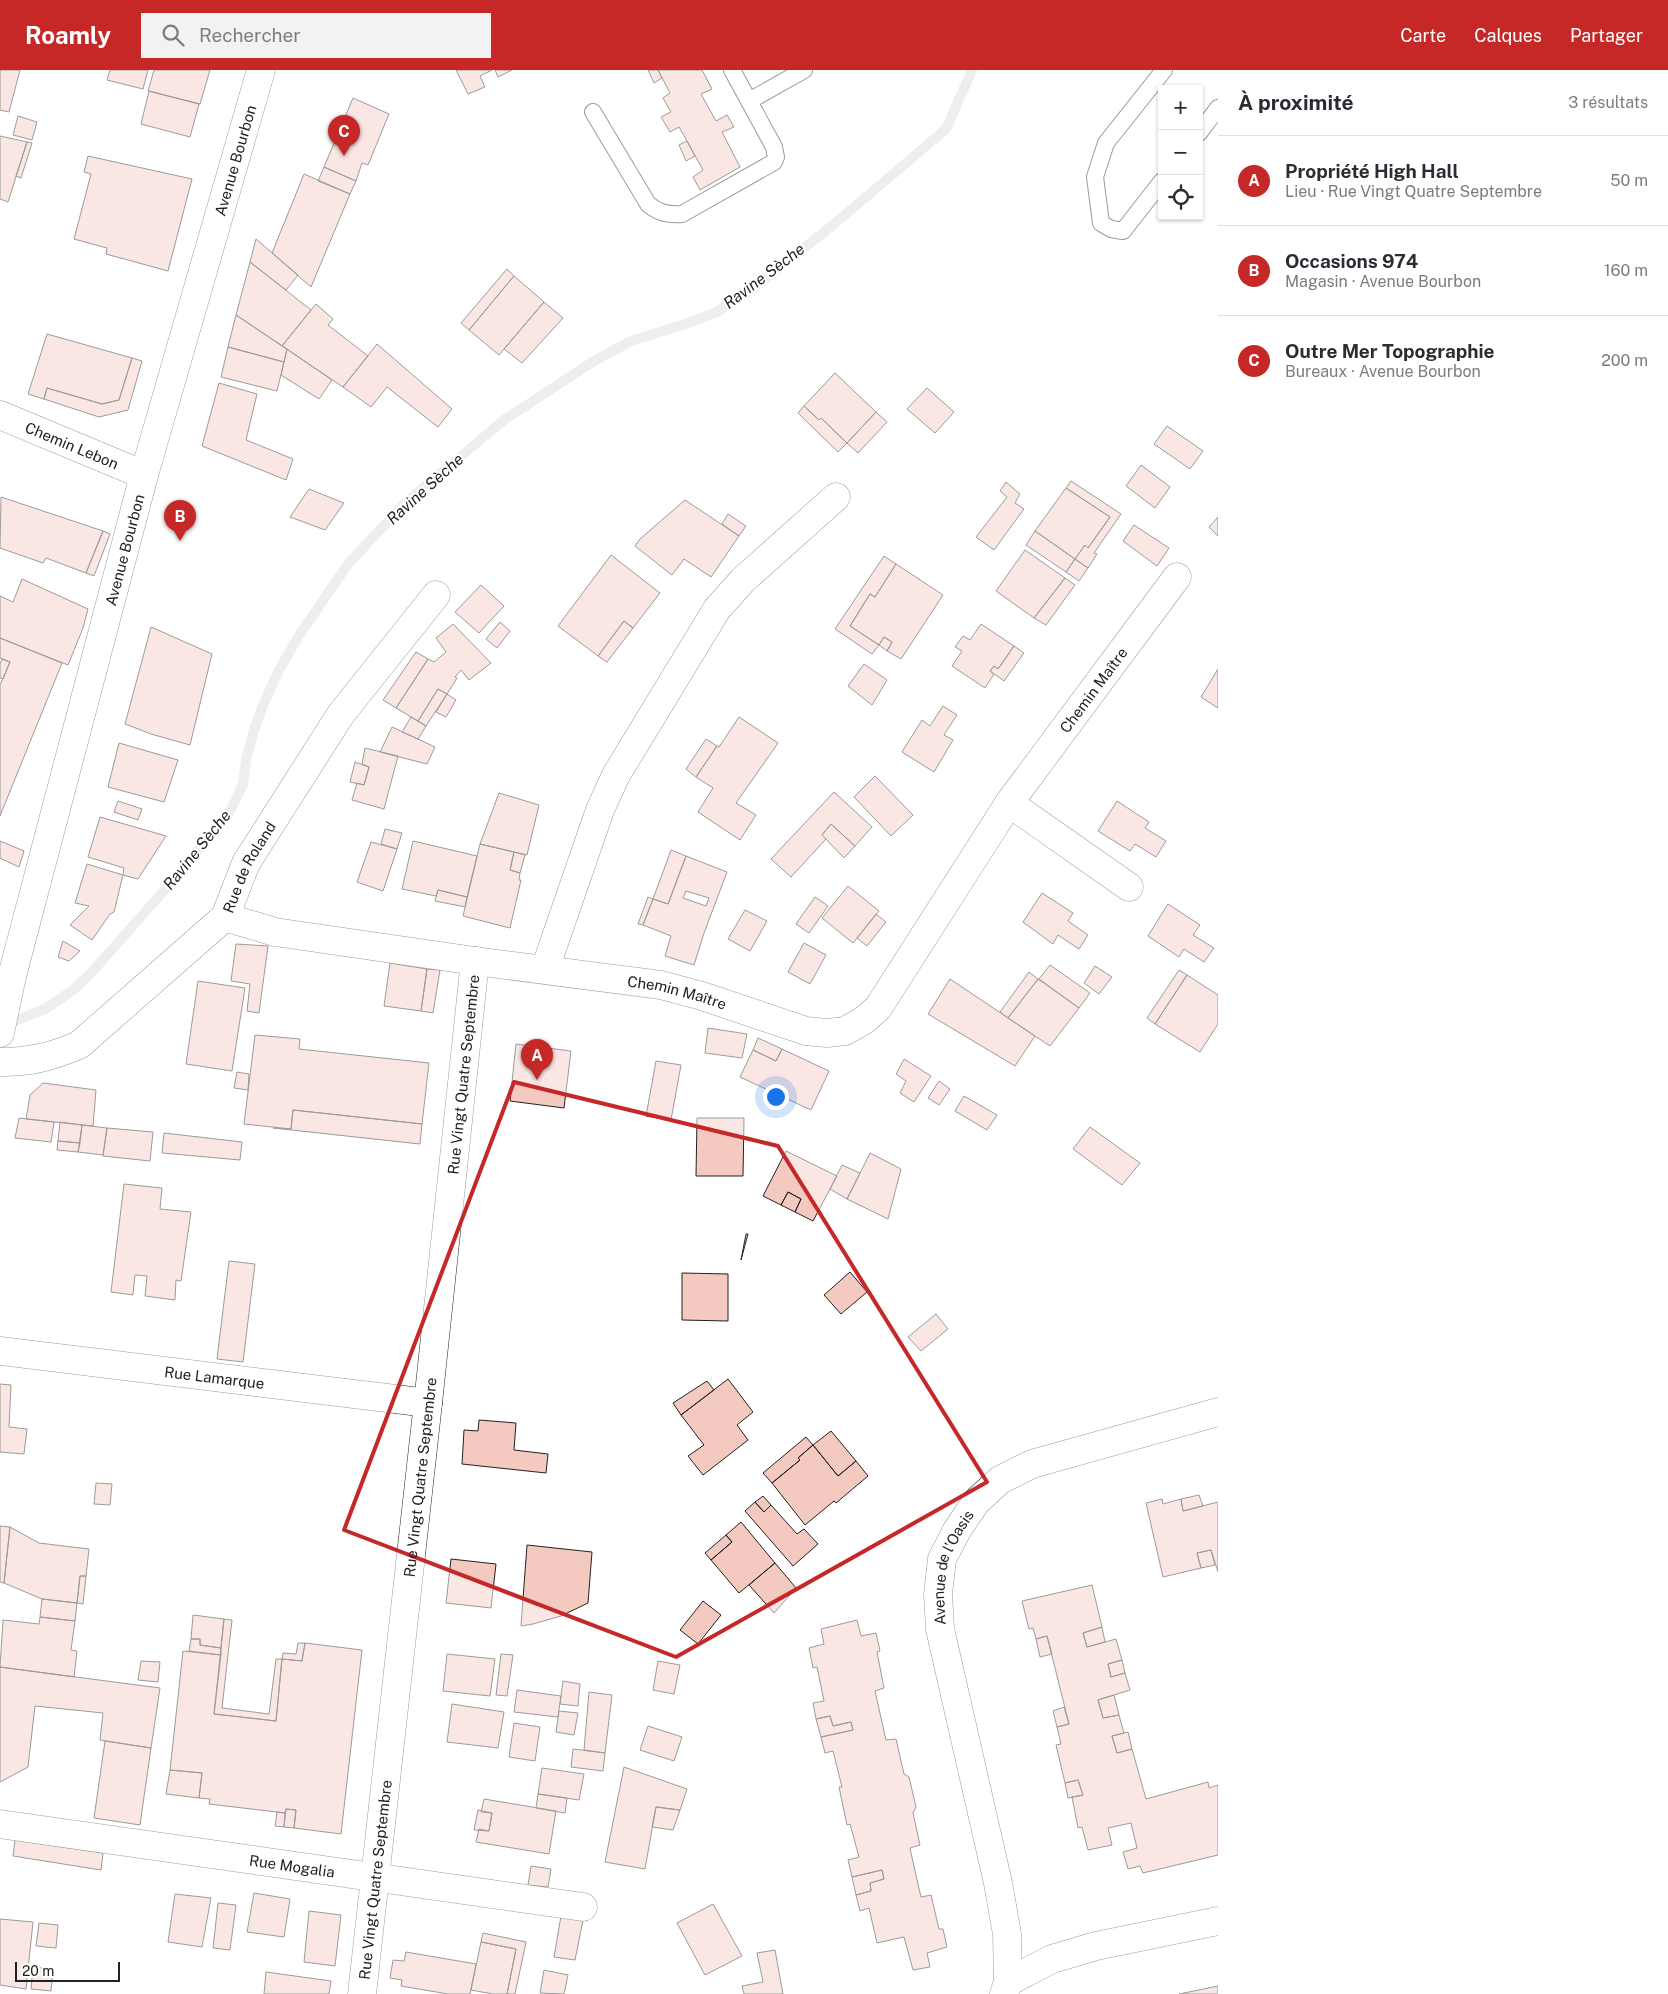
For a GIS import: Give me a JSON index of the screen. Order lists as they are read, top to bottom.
{
  "streets": {
    "street": [
      "Avenue Bourbon",
      "Chemin Lebon",
      "Chemin Maître",
      "Rue de Roland",
      "Rue Vingt Quatre Septembre",
      "Rue Lamarque",
      "Avenue de l'Oasis",
      "Rue Mogalia"
    ]
  },
  "crossings": [
    ["Avenue Bourbon", "Chemin Lebon"],
    ["Chemin Maître", "Rue de Roland"],
    ["Chemin Maître", "Rue Vingt Quatre Septembre"],
    ["Rue Vingt Quatre Septembre", "Rue Lamarque"],
    ["Rue Vingt Quatre Septembre", "Rue Mogalia"]
  ],
  "water": ["Ravine Sèche"],
  "scale_bar": "20 m",
  "page": {
    "header": "Roamly",
    "search": "Rechercher",
    "nav": ["Carte", "Calques", "Partager"],
    "heading": ["À proximité", "3 résultats"],
    "map_buttons": ["+", "−"],
    "pins": ["C", "B", "A"],
    "list": [
      {
        "mark": "A",
        "name": "Propriété High Hall",
        "note": "Lieu · Rue Vingt Quatre Septembre",
        "value": "50 m"
      },
      {
        "mark": "B",
        "name": "Occasions 974",
        "note": "Magasin · Avenue Bourbon",
        "value": "160 m"
      },
      {
        "mark": "C",
        "name": "Outre Mer Topographie",
        "note": "Bureaux · Avenue Bourbon",
        "value": "200 m"
      }
    ],
    "scale": "20 m"
  }
}
